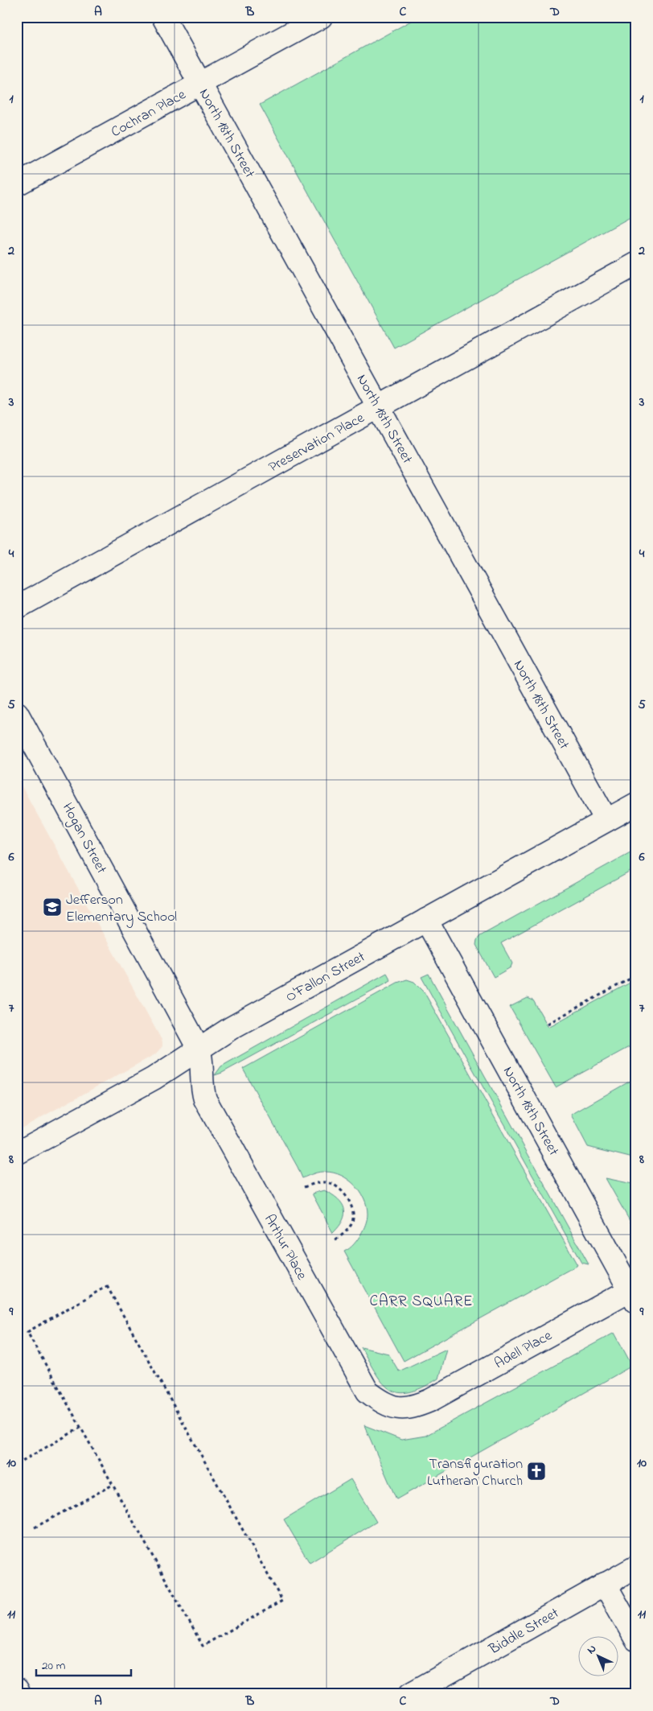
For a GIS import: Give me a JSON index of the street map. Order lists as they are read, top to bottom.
{
  "streets": {
    "street": [
      "Cochran Place",
      "North 18th Street",
      "Preservation Place",
      "Hogan Street",
      "O'Fallon Street",
      "Arthur Place",
      "Adell Place",
      "Biddle Street"
    ]
  },
  "crossings": [
    ["Cochran Place", "North 18th Street"],
    ["North 18th Street", "Preservation Place"],
    ["North 18th Street", "O'Fallon Street"],
    ["North 18th Street", "Adell Place"],
    ["Hogan Street", "O'Fallon Street"],
    ["Hogan Street", "Arthur Place"],
    ["O'Fallon Street", "Arthur Place"],
    ["Arthur Place", "Adell Place"]
  ],
  "districts": ["CARR SQUARE"],
  "places": {
    "school or university": ["Jefferson Elementary School"],
    "church": ["Transfiguration Lutheran Church"]
  },
  "scale_bar": "20 m",
  "north": "top left",
  "grid": {
    "columns": [
      "A",
      "B",
      "C",
      "D"
    ],
    "rows": [
      "1",
      "2",
      "3",
      "4",
      "5",
      "6",
      "7",
      "8",
      "9",
      "10",
      "11"
    ]
  }
}
